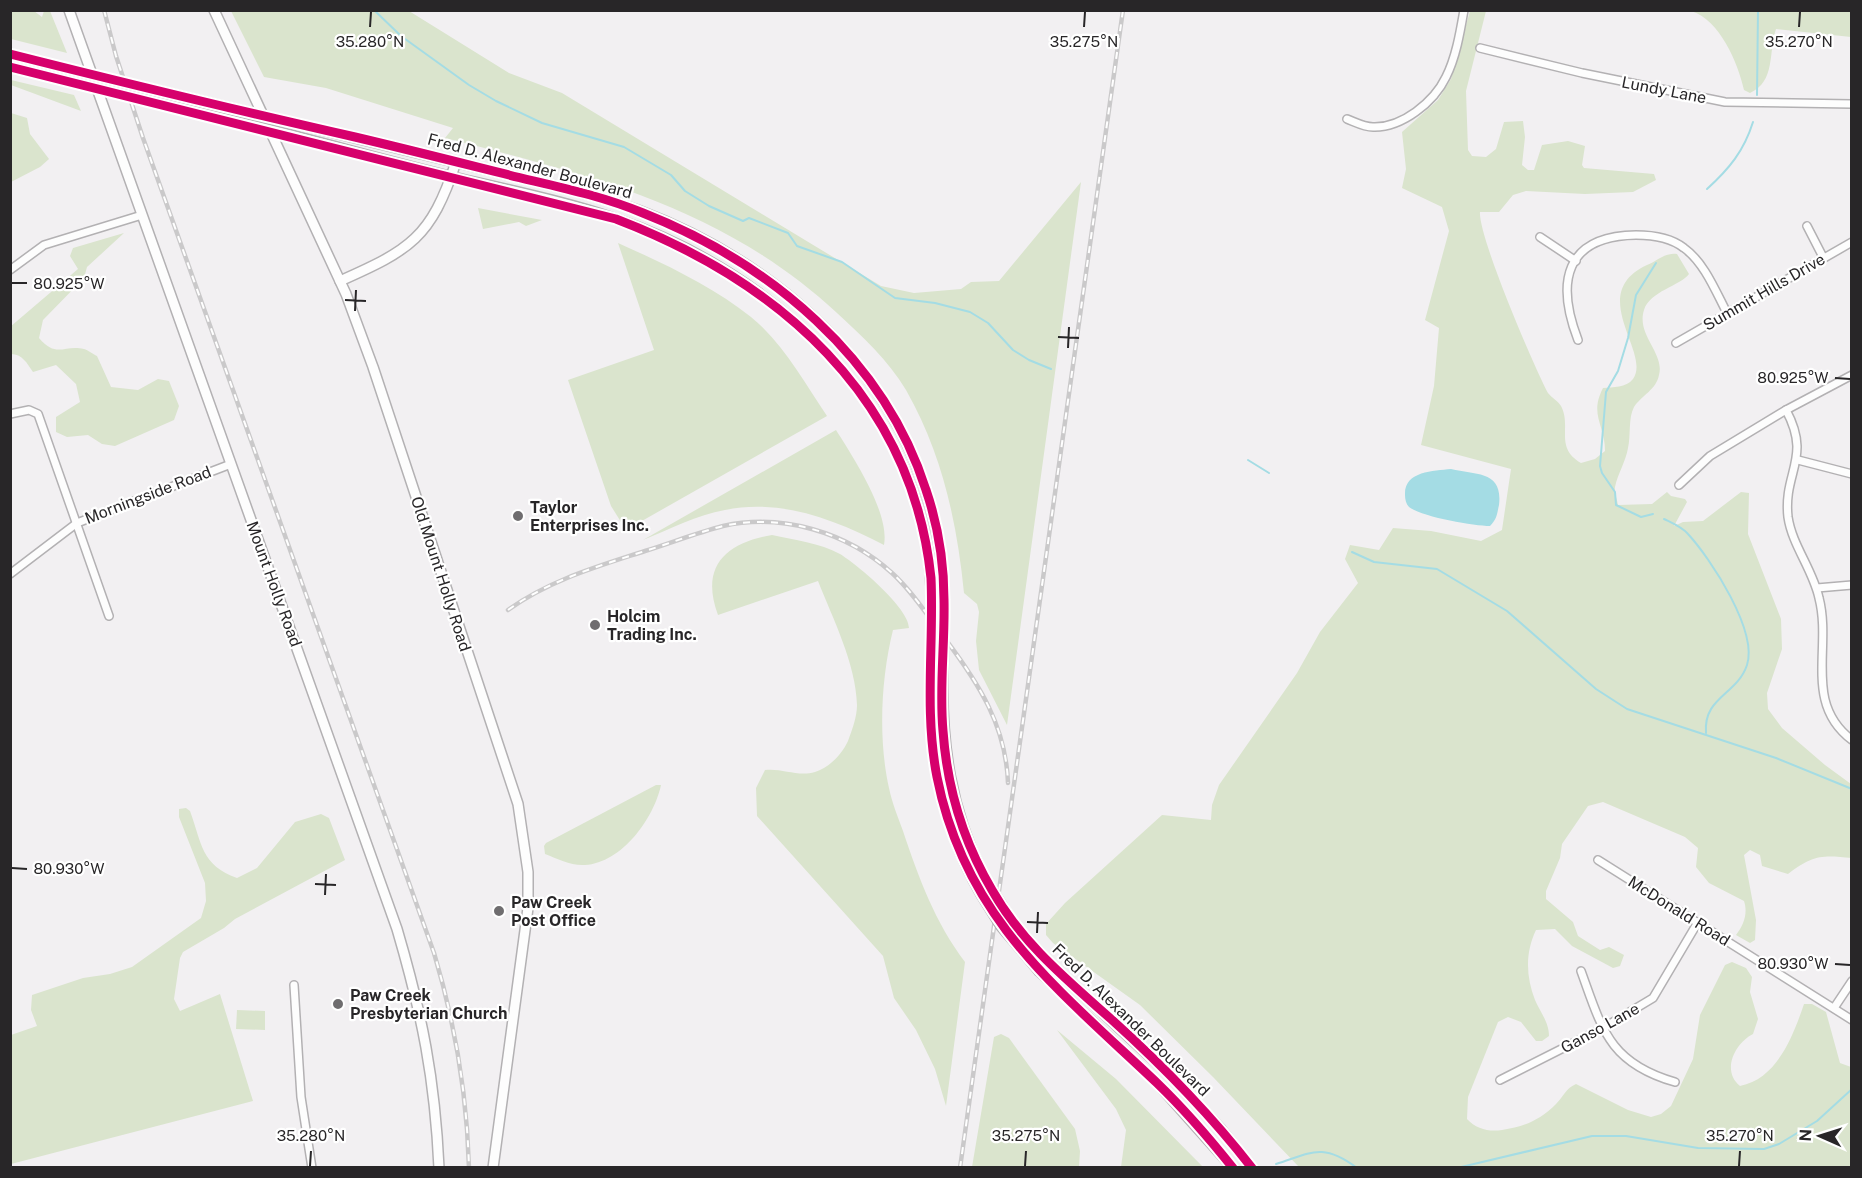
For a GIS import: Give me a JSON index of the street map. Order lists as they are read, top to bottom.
{
  "streets": {
    "main road": ["Fred D. Alexander Boulevard", "Old Mount Holly Road", "Mount Holly Road"],
    "street": [
      "Lundy Lane",
      "Summit Hills Drive",
      "Morningside Road",
      "McDonald Road",
      "Ganso Lane"
    ]
  },
  "crossings": [
    ["Morningside Road", "Mount Holly Road"],
    ["McDonald Road", "Ganso Lane"]
  ],
  "places": [
    "Taylor Enterprises Inc.",
    "Holcim Trading Inc.",
    "Paw Creek Post Office",
    "Paw Creek Presbyterian Church"
  ],
  "north": "left",
  "coordinates": [
    "35.280°N",
    "35.275°N",
    "35.270°N",
    "80.925°W",
    "80.930°W"
  ]
}
